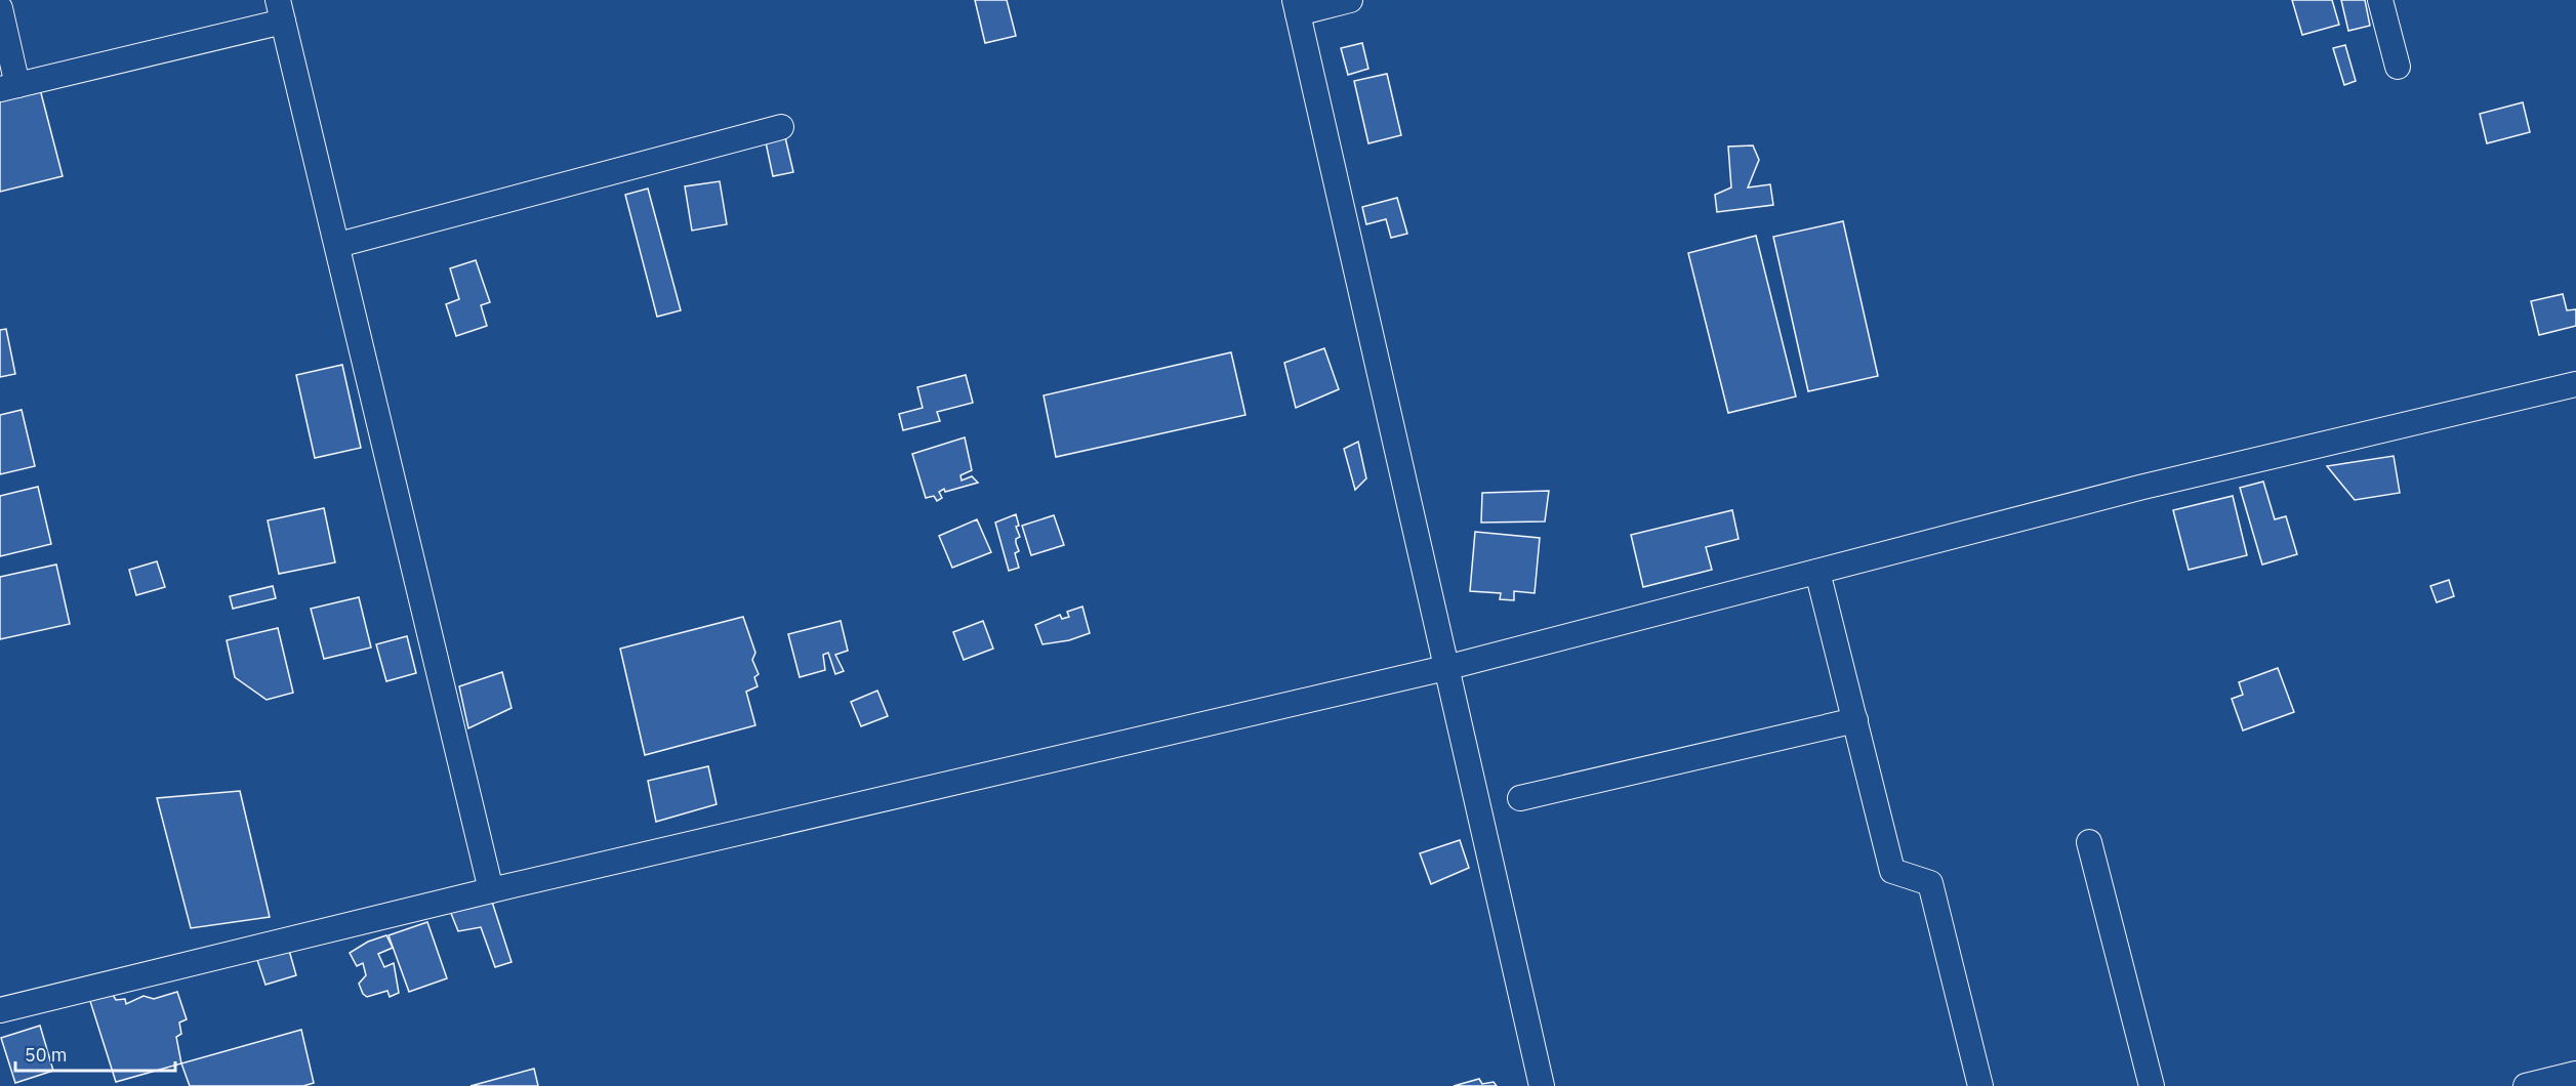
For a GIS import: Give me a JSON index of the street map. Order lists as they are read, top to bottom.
{
  "scale_bar": "50 m"
}
